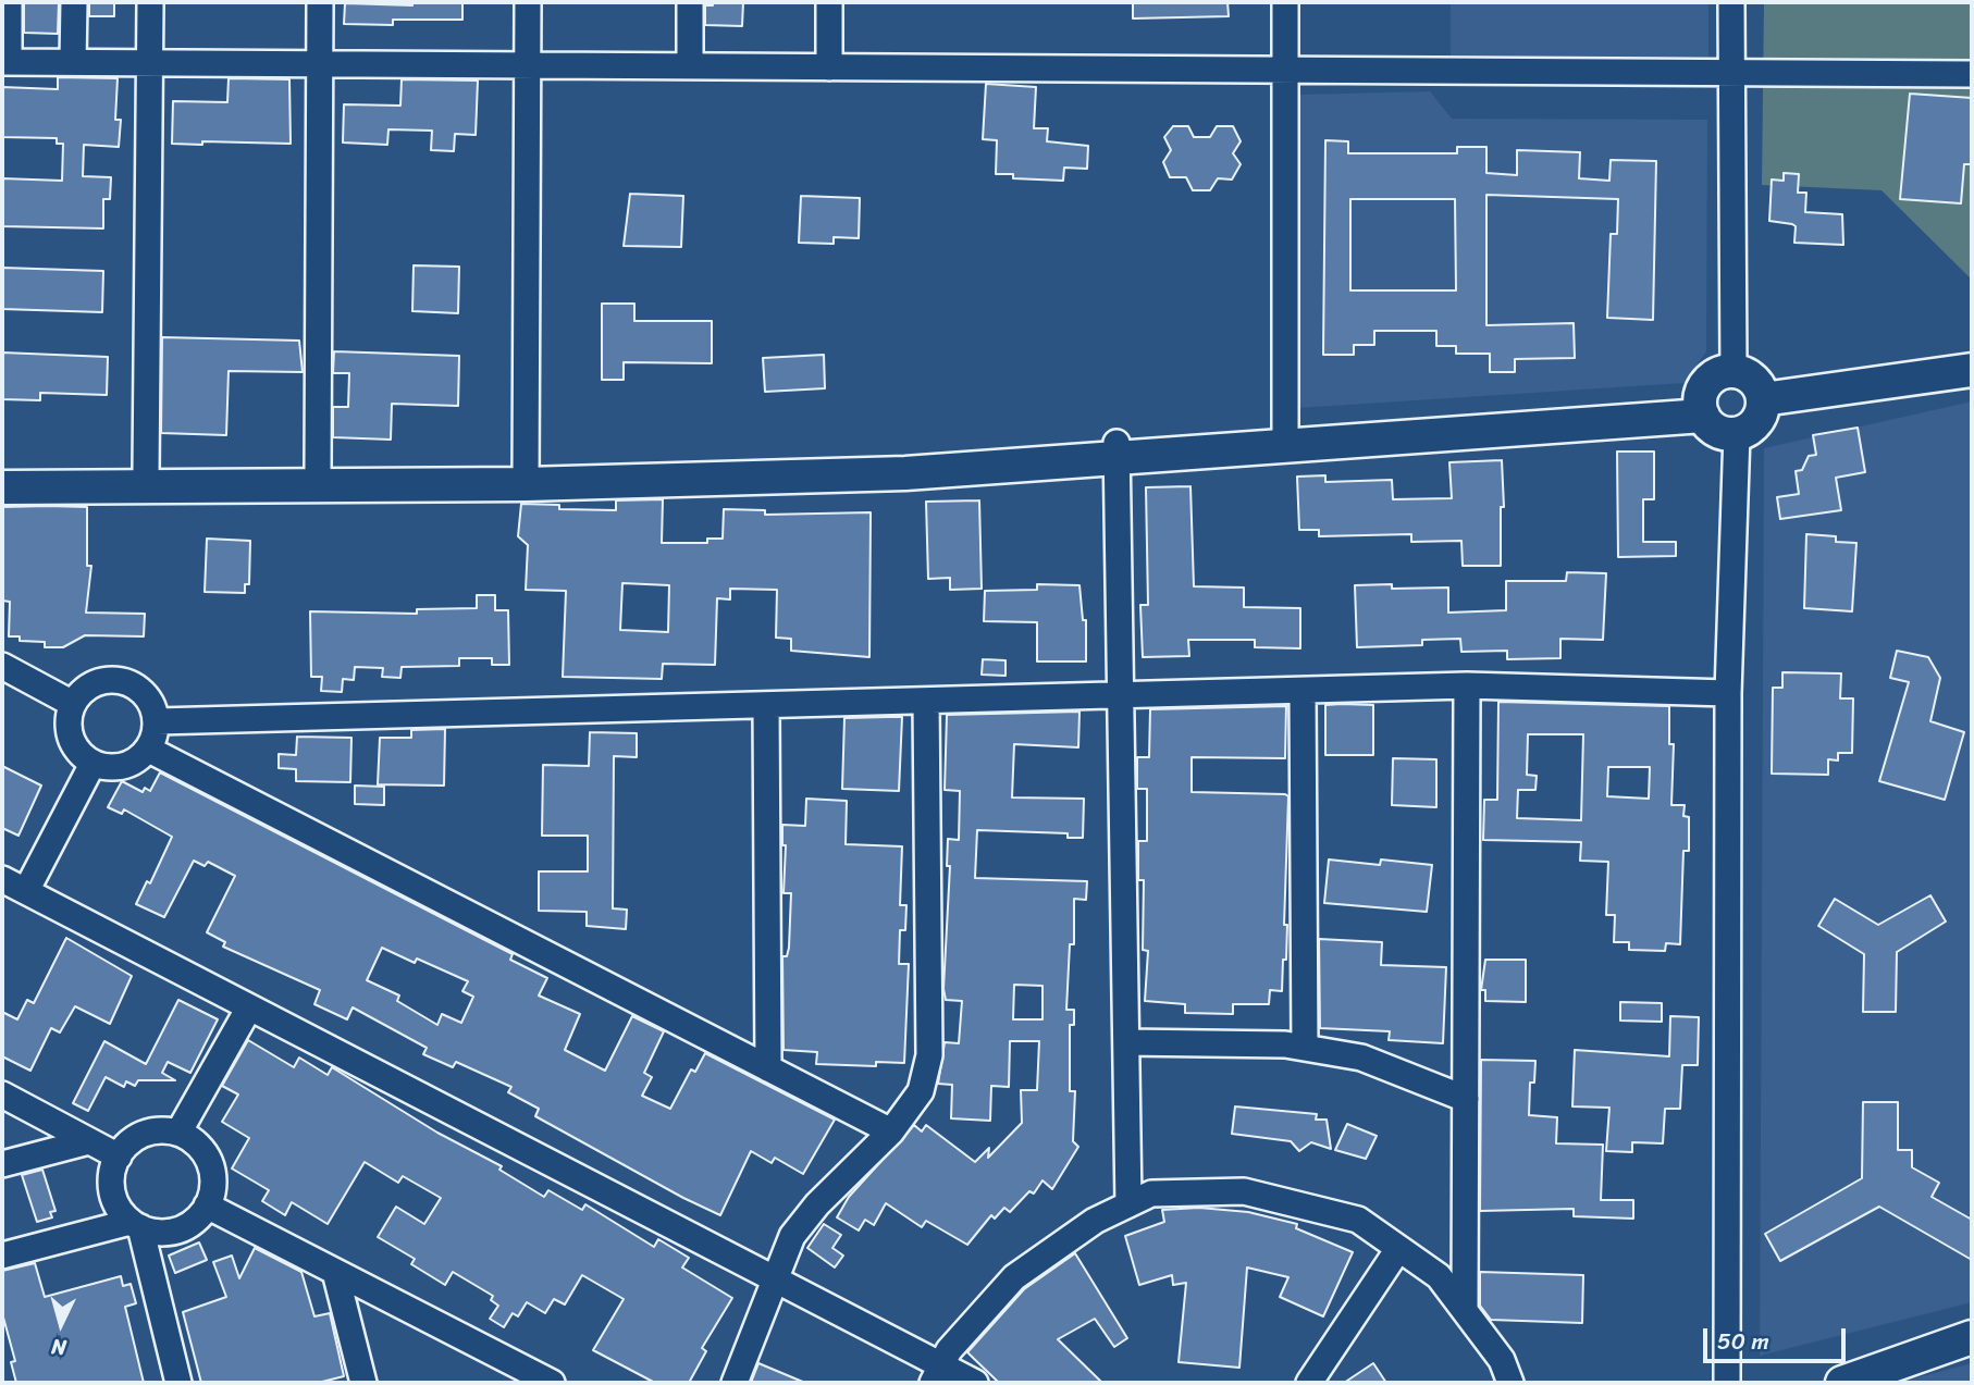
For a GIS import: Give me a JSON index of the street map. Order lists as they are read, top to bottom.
{
  "scale_bar": "50 m",
  "north": "bottom"
}
